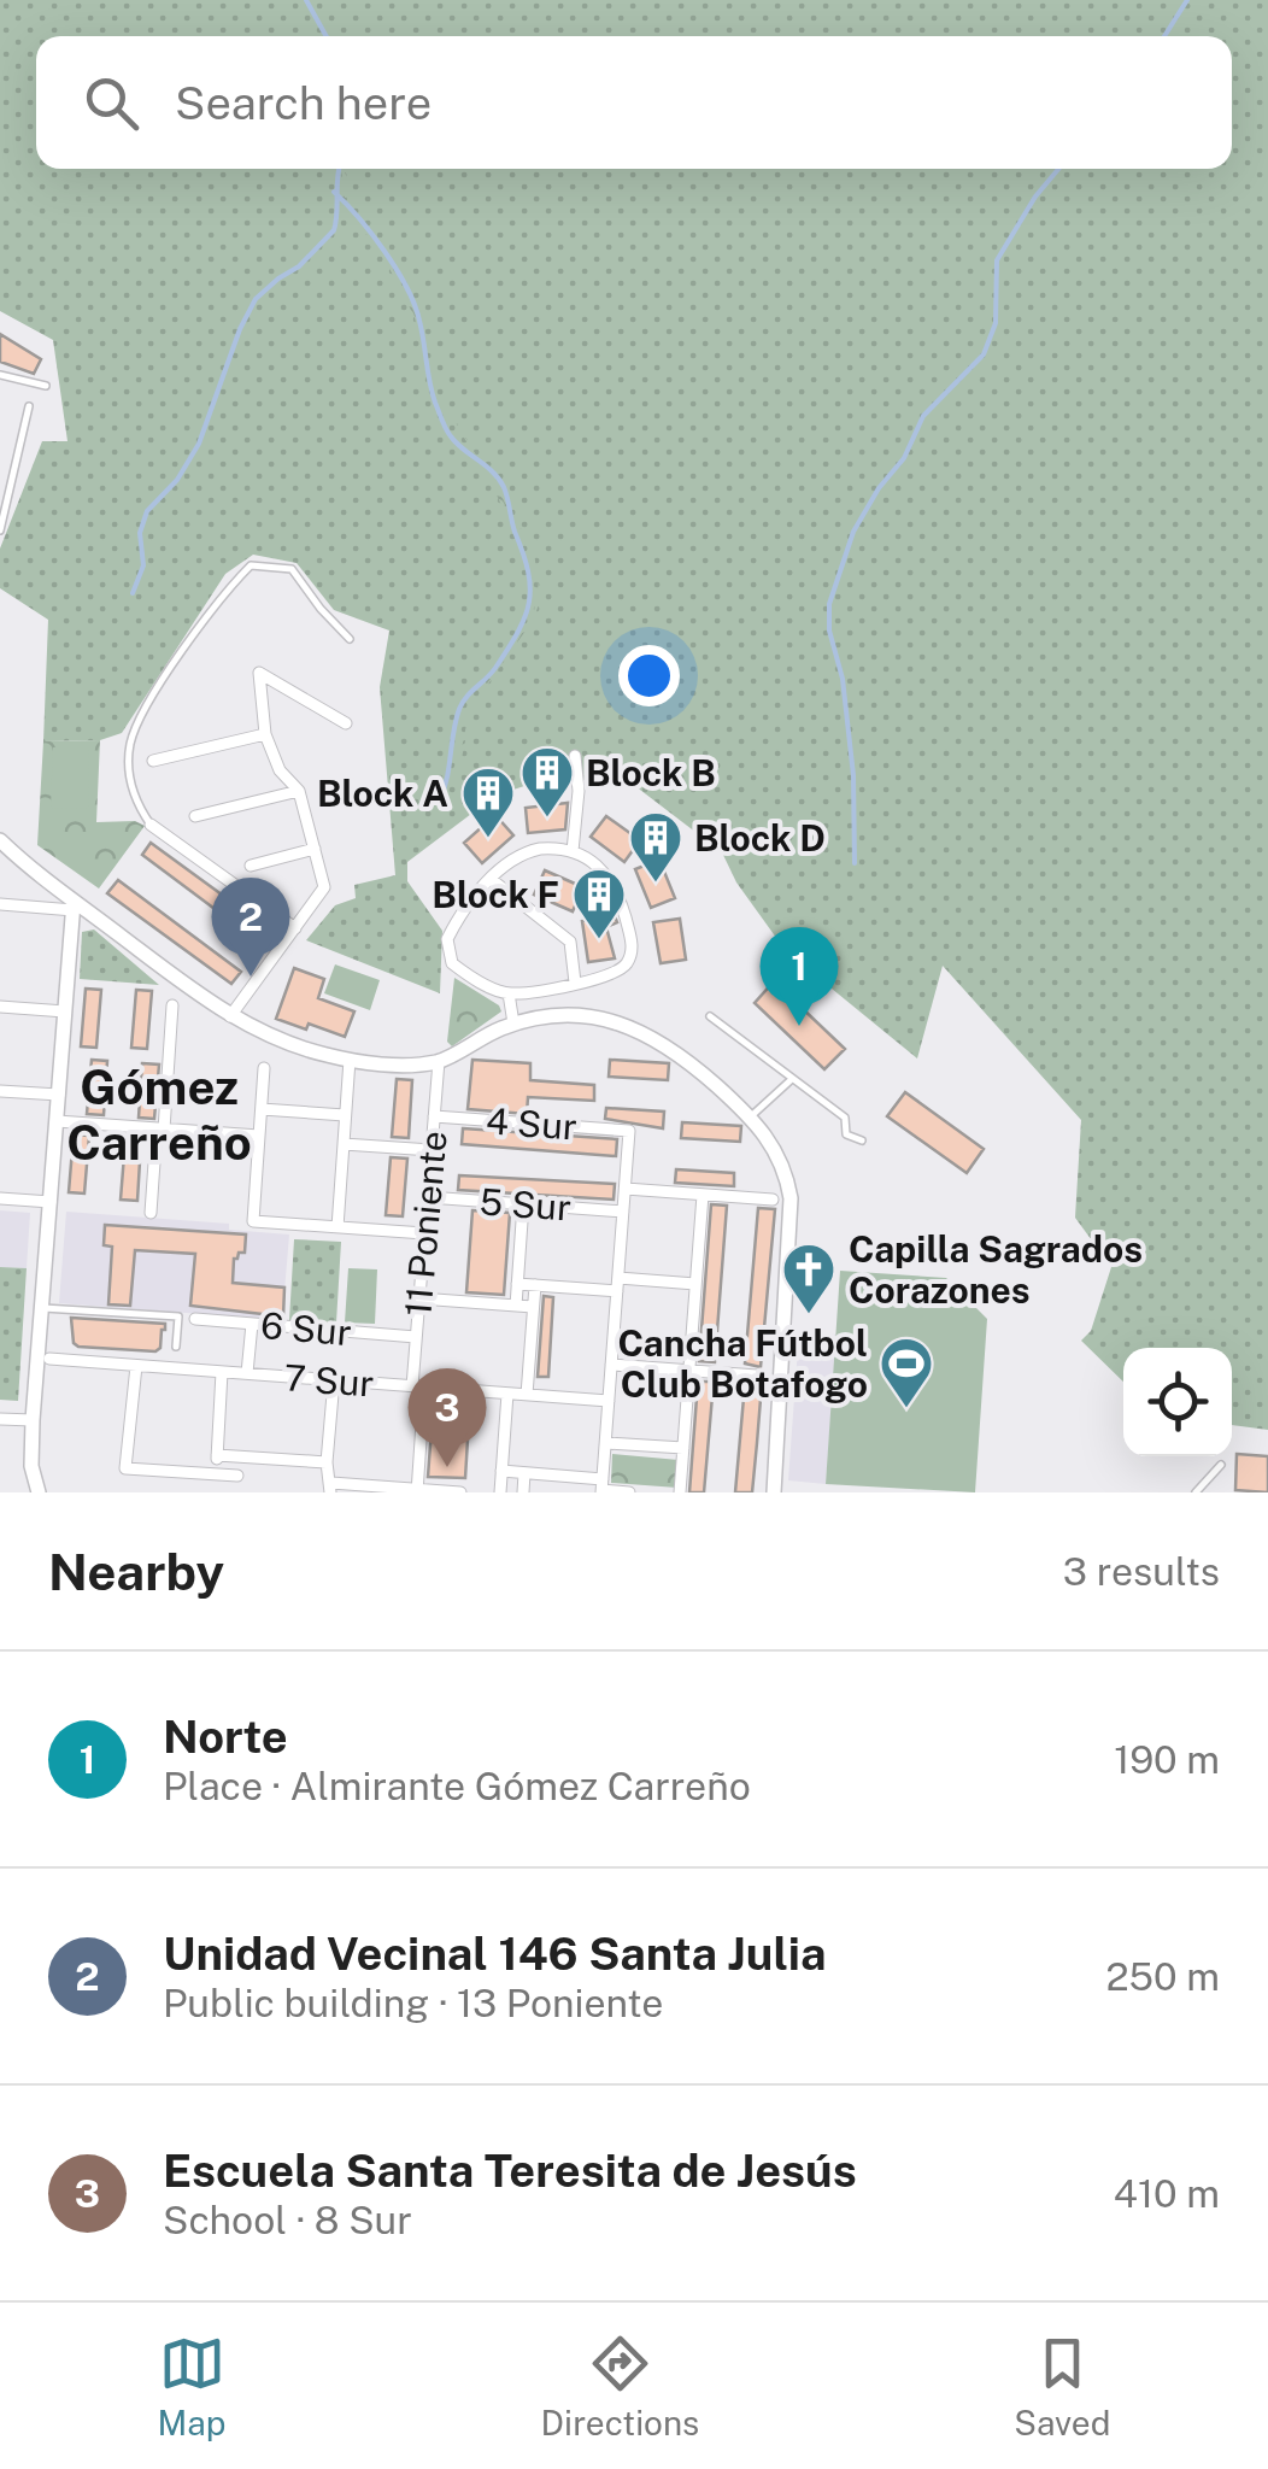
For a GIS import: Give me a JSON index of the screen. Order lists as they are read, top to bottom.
{
  "streets": {
    "street": [
      "4 Sur",
      "5 Sur",
      "11 Poniente",
      "6 Sur",
      "7 Sur"
    ]
  },
  "crossings": [
    ["4 Sur", "5 Sur"],
    ["4 Sur", "11 Poniente"],
    ["5 Sur", "11 Poniente"],
    ["11 Poniente", "6 Sur"],
    ["11 Poniente", "7 Sur"]
  ],
  "districts": ["Gómez Carreño"],
  "places": {
    "building": [
      "Block B",
      "Block A",
      "Block D",
      "Block F"
    ],
    "church": ["Capilla Sagrados Corazones"],
    "sports": ["Cancha Fútbol Club Botafogo"]
  },
  "page": {
    "search": "Search here",
    "pins": ["2", "1", "3"],
    "heading": ["Nearby", "3 results"],
    "list": [
      {
        "mark": "1",
        "name": "Norte",
        "note": "Place · Almirante Gómez Carreño",
        "value": "190 m"
      },
      {
        "mark": "2",
        "name": "Unidad Vecinal 146 Santa Julia",
        "note": "Public building · 13 Poniente",
        "value": "250 m"
      },
      {
        "mark": "3",
        "name": "Escuela Santa Teresita de Jesús",
        "note": "School · 8 Sur",
        "value": "410 m"
      }
    ],
    "nav": ["Map", "Directions", "Saved"]
  }
}
